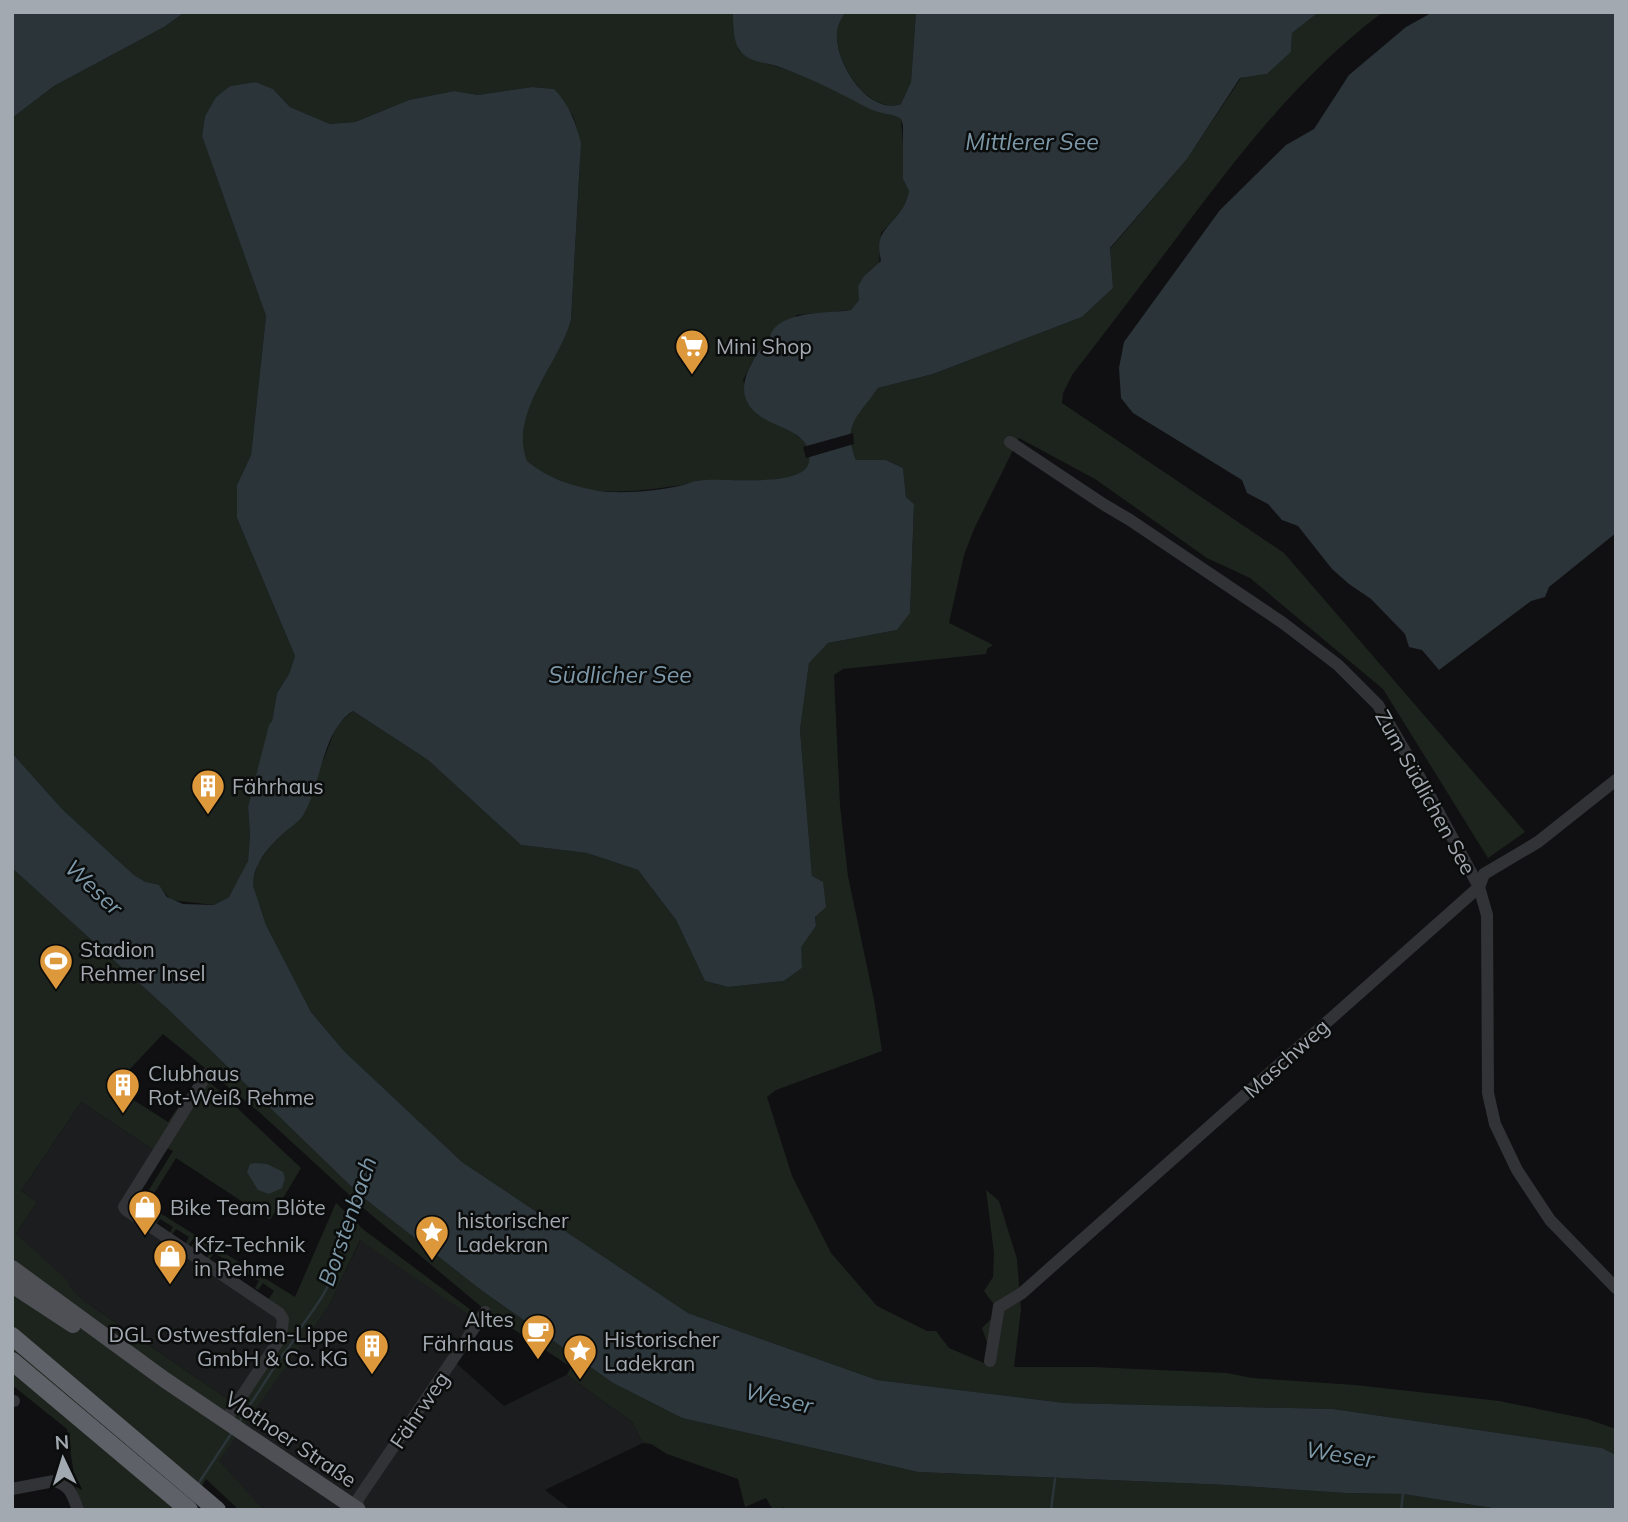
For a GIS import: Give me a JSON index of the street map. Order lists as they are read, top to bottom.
{
  "streets": {
    "main road": ["Vlothoer Straße"],
    "street": ["Zum Südlichen See", "Maschweg", "Fährweg"]
  },
  "crossings": [
    ["Zum Südlichen See", "Maschweg"],
    ["Fährweg", "Vlothoer Straße"]
  ],
  "water": [
    "Mittlerer See",
    "Südlicher See",
    "Weser",
    "Borstenbach"
  ],
  "places": {
    "supermarket": ["Mini Shop"],
    "building": ["Fährhaus", "Clubhaus Rot-Weiß Rehme", "DGL Ostwestfalen-Lippe GmbH & Co. KG"],
    "sports": ["Stadion Rehmer Insel"],
    "shop": ["Bike Team Blöte", "Kfz-Technik in Rehme"],
    "place": ["historischer Ladekran", "Historischer Ladekran"],
    "cafe": ["Altes Fährhaus"]
  },
  "north": "top"
}
